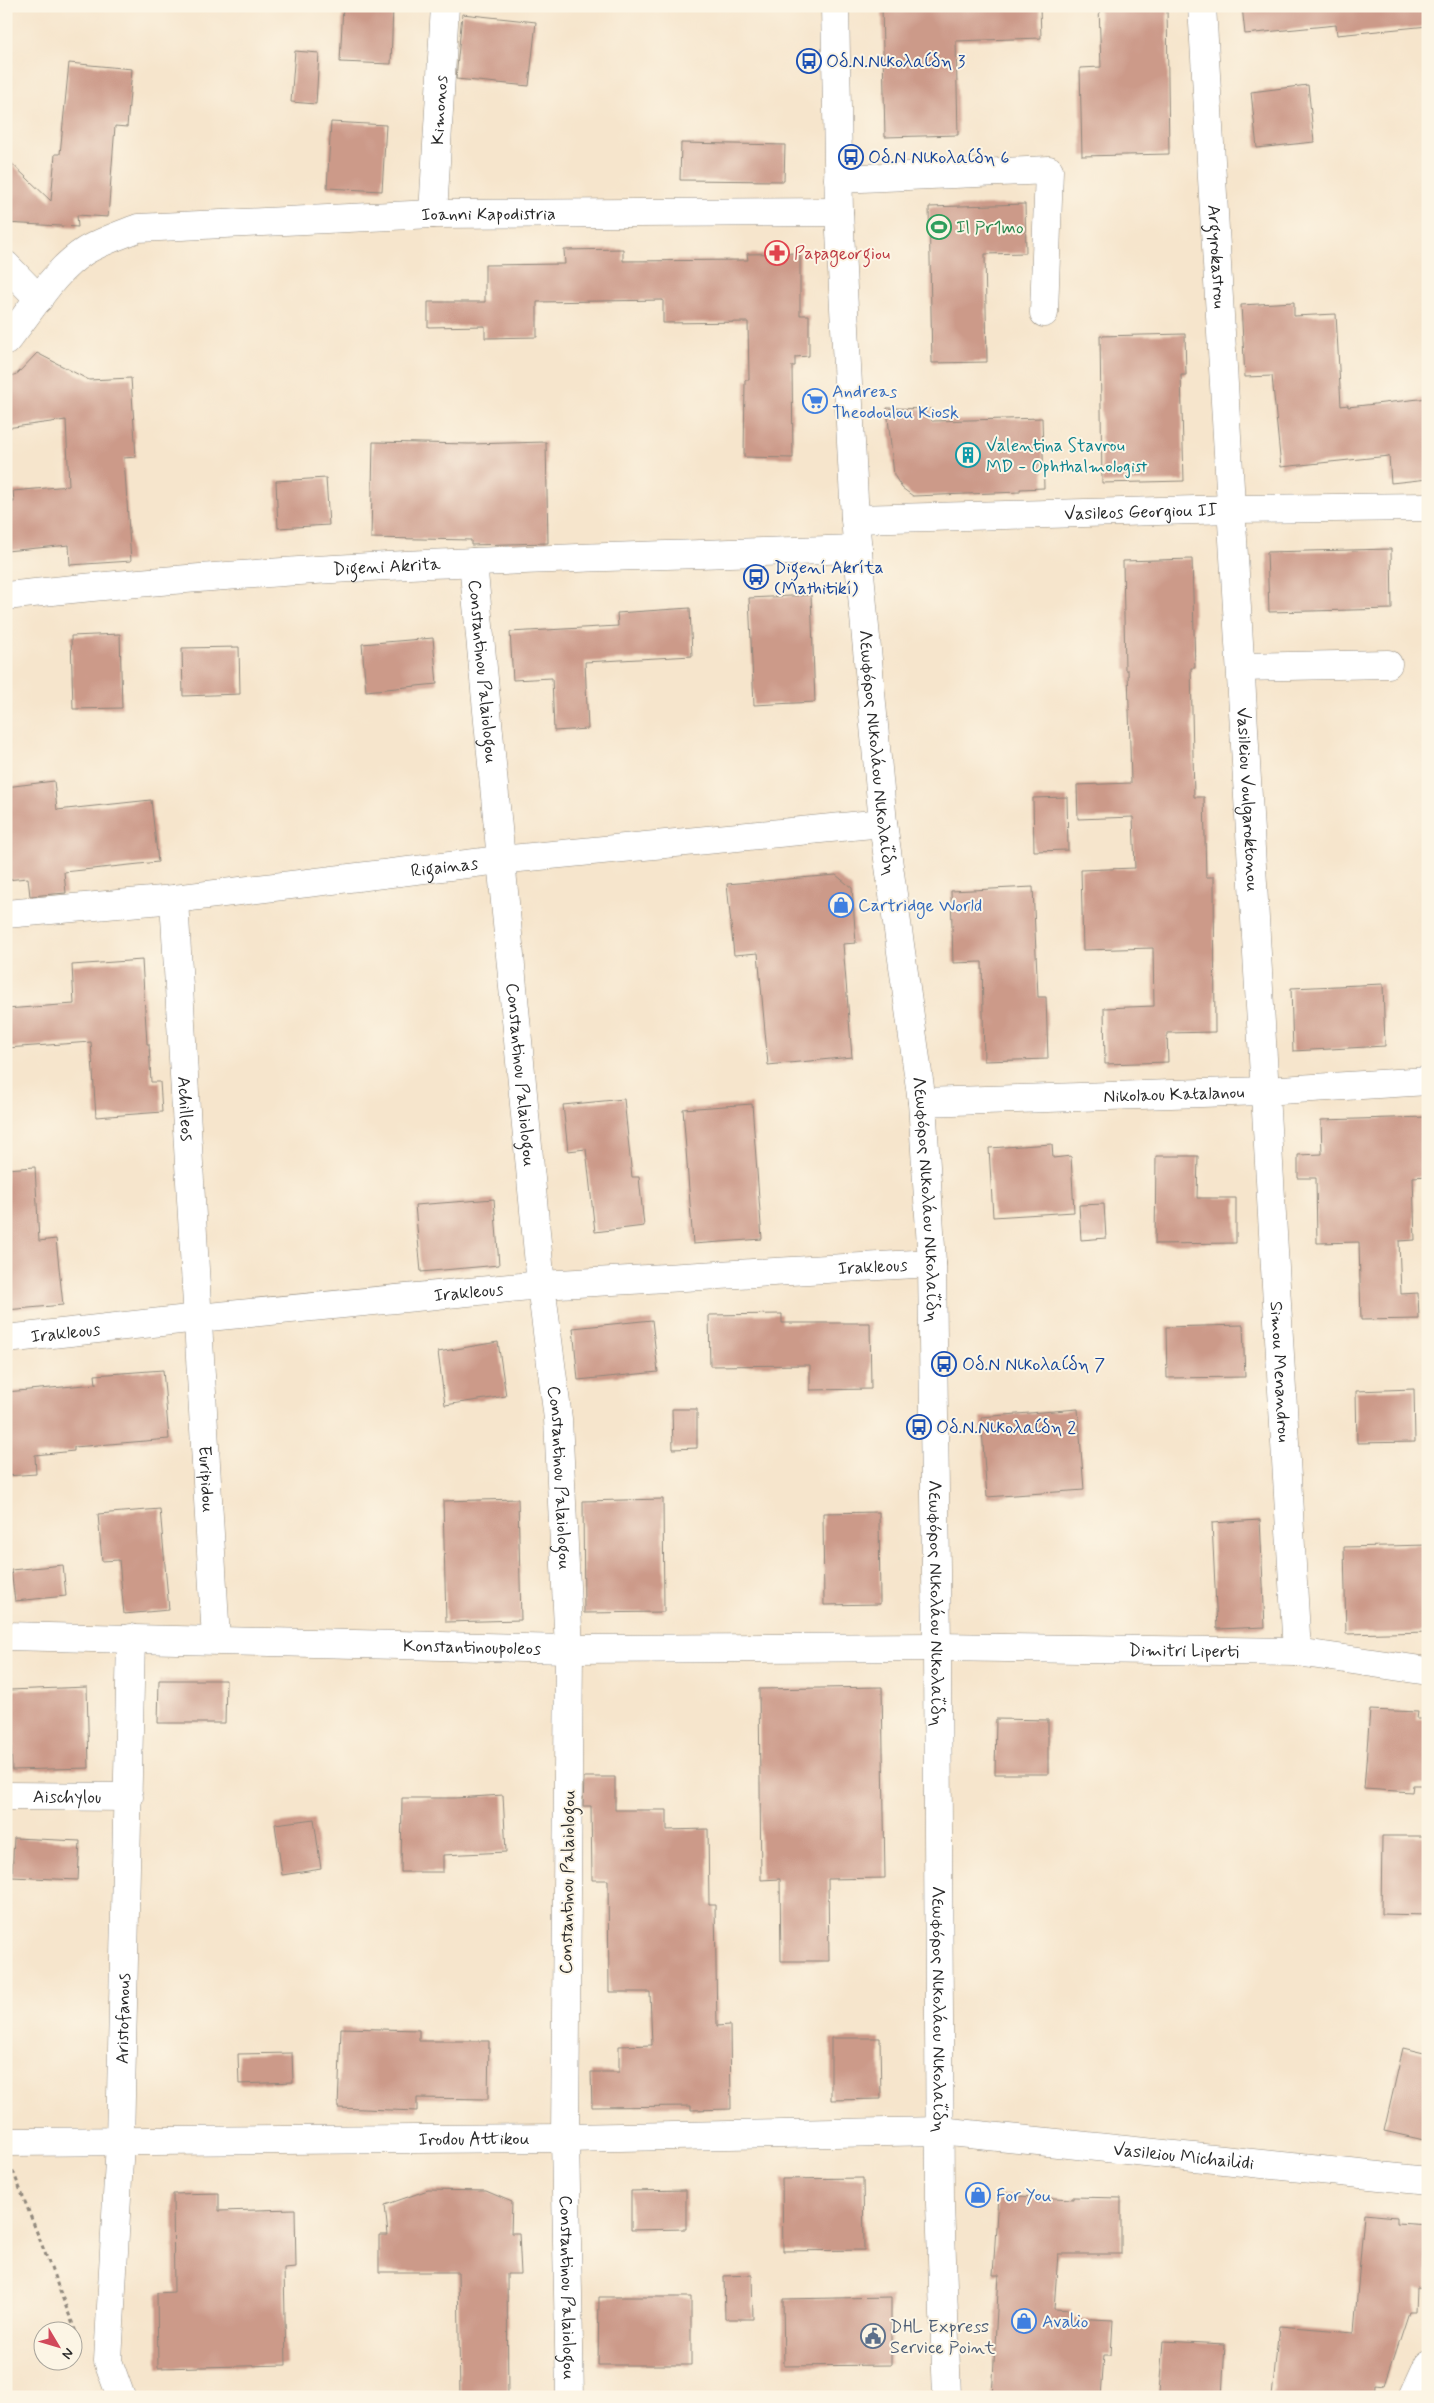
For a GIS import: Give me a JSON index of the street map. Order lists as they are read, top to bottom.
{
  "streets": {
    "street": [
      "Kimonos",
      "Ioanni Kapodistria",
      "Argyrokastrou",
      "Vasileos Georgiou II",
      "Digeni Akrita",
      "Constantinou Palaiologou",
      "Λεωφόρος Νικολάου Νικολαΐδη",
      "Vasileiou Voulgaroktonou",
      "Rigainas",
      "Nikolaou Katalanou",
      "Achilleos",
      "Irakleous",
      "Simou Menandrou",
      "Euripidou",
      "Konstantinoupoleos",
      "Dimitri Liperti",
      "Aischylou",
      "Aristofanous",
      "Irodou Attikou",
      "Vasileiou Michailidi"
    ]
  },
  "crossings": [
    ["Kimonos", "Ioanni Kapodistria"],
    ["Ioanni Kapodistria", "Λεωφόρος Νικολάου Νικολαΐδη"],
    ["Argyrokastrou", "Vasileos Georgiou II"],
    ["Argyrokastrou", "Vasileiou Voulgaroktonou"],
    ["Vasileos Georgiou II", "Λεωφόρος Νικολάου Νικολαΐδη"],
    ["Vasileos Georgiou II", "Vasileiou Voulgaroktonou"],
    ["Digeni Akrita", "Constantinou Palaiologou"],
    ["Digeni Akrita", "Λεωφόρος Νικολάου Νικολαΐδη"],
    ["Constantinou Palaiologou", "Rigainas"],
    ["Constantinou Palaiologou", "Irakleous"],
    ["Constantinou Palaiologou", "Konstantinoupoleos"],
    ["Constantinou Palaiologou", "Irodou Attikou"],
    ["Λεωφόρος Νικολάου Νικολαΐδη", "Rigainas"],
    ["Λεωφόρος Νικολάου Νικολαΐδη", "Nikolaou Katalanou"],
    ["Λεωφόρος Νικολάου Νικολαΐδη", "Irakleous"],
    ["Λεωφόρος Νικολάου Νικολαΐδη", "Konstantinoupoleos"],
    ["Λεωφόρος Νικολάου Νικολαΐδη", "Dimitri Liperti"],
    ["Λεωφόρος Νικολάου Νικολαΐδη", "Irodou Attikou"],
    ["Λεωφόρος Νικολάου Νικολαΐδη", "Vasileiou Michailidi"],
    ["Vasileiou Voulgaroktonou", "Nikolaou Katalanou"],
    ["Vasileiou Voulgaroktonou", "Simou Menandrou"],
    ["Rigainas", "Achilleos"],
    ["Nikolaou Katalanou", "Simou Menandrou"],
    ["Achilleos", "Irakleous"],
    ["Achilleos", "Euripidou"],
    ["Irakleous", "Euripidou"],
    ["Simou Menandrou", "Dimitri Liperti"],
    ["Euripidou", "Konstantinoupoleos"],
    ["Konstantinoupoleos", "Dimitri Liperti"],
    ["Konstantinoupoleos", "Aristofanous"],
    ["Aischylou", "Aristofanous"],
    ["Aristofanous", "Irodou Attikou"],
    ["Irodou Attikou", "Vasileiou Michailidi"]
  ],
  "places": {
    "bus stop": [
      "Οδ.Ν.Νικολαίδη 3",
      "Οδ.Ν Νικολαίδη 6",
      "Digení Akríta (Mathitikí)",
      "Οδ.Ν Νικολαίδη 7",
      "Οδ.Ν.Νικολαίδη 2"
    ],
    "sports": ["Il Pr1mo"],
    "pharmacy": ["Papageorgiou"],
    "supermarket": ["Andreas Theodoulou Kiosk"],
    "building": ["Valentina Stavrou MD - Ophthalmologist"],
    "shop": ["Cartridge World", "For You", "Avalio"],
    "public building": ["DHL Express Service Point"]
  },
  "north": "bottom right"
}
